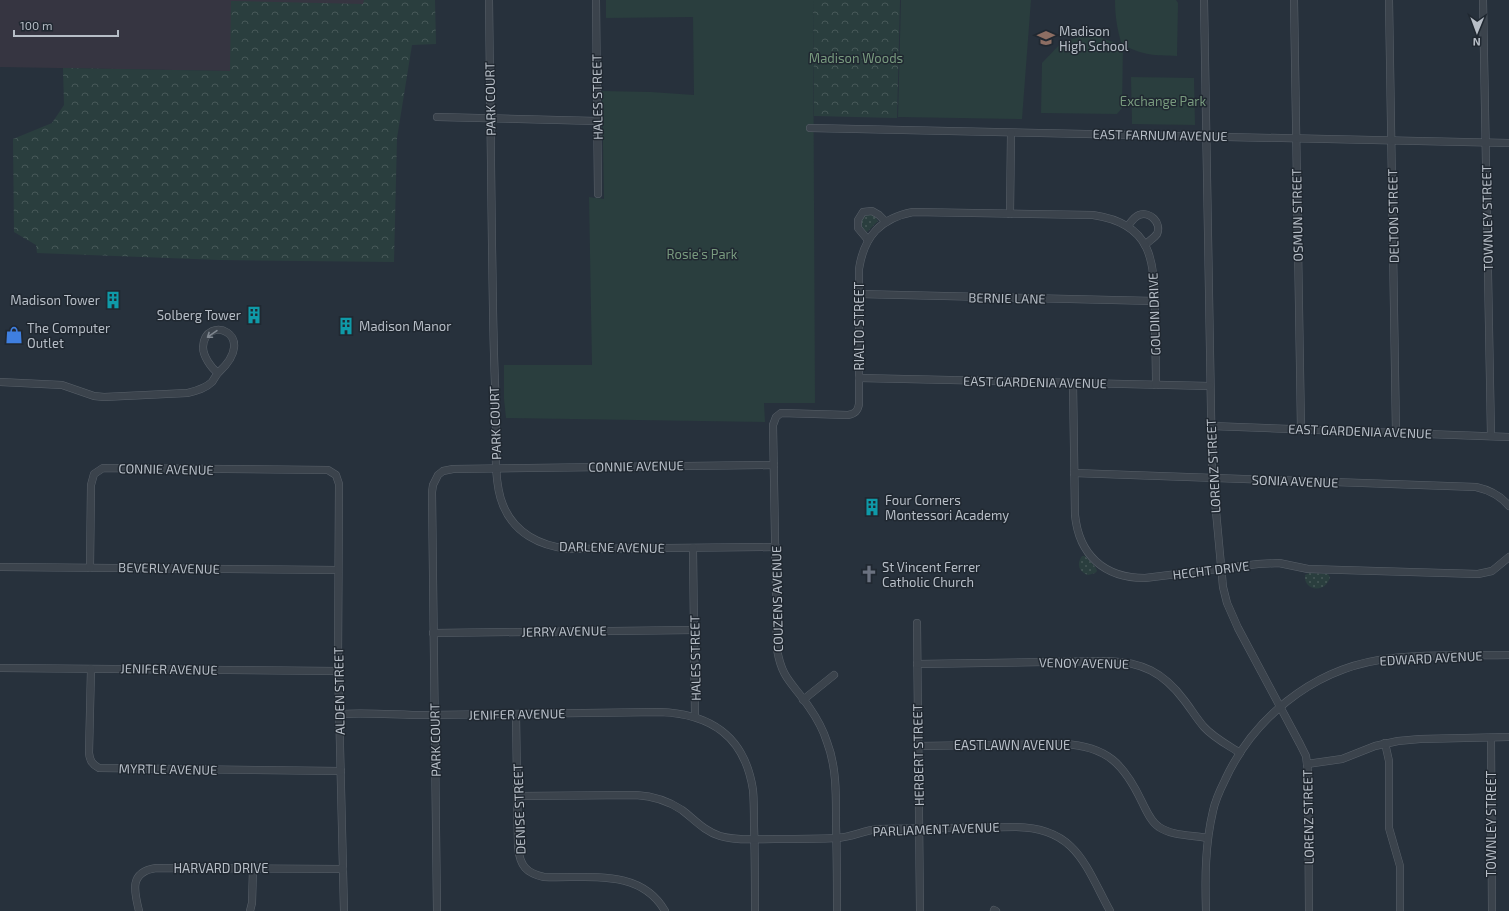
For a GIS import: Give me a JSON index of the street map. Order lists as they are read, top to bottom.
{
  "streets": {
    "street": [
      "HALES STREET",
      "PARK COURT",
      "EAST FARNUM AVENUE",
      "OSMUN STREET",
      "DELTON STREET",
      "TOWNLEY STREET",
      "BERNIE LANE",
      "GOLDIN DRIVE",
      "RIALTO STREET",
      "EAST GARDENIA AVENUE",
      "CONNIE AVENUE",
      "LORENZ STREET",
      "SONIA AVENUE",
      "DARLENE AVENUE",
      "BEVERLY AVENUE",
      "HECHT DRIVE",
      "COUZENS AVENUE",
      "JERRY AVENUE",
      "EDWARD AVENUE",
      "VENOY AVENUE",
      "JENIFER AVENUE",
      "ALDEN STREET",
      "EASTLAWN AVENUE",
      "HERBERT STREET",
      "MYRTLE AVENUE",
      "DENISE STREET",
      "PARLIAMENT AVENUE",
      "HARVARD DRIVE"
    ]
  },
  "crossings": [
    ["HALES STREET", "DARLENE AVENUE"],
    ["HALES STREET", "JERRY AVENUE"],
    ["HALES STREET", "JENIFER AVENUE"],
    ["HALES STREET", "PARLIAMENT AVENUE"],
    ["PARK COURT", "CONNIE AVENUE"],
    ["PARK COURT", "DARLENE AVENUE"],
    ["PARK COURT", "JERRY AVENUE"],
    ["PARK COURT", "JENIFER AVENUE"],
    ["EAST FARNUM AVENUE", "OSMUN STREET"],
    ["EAST FARNUM AVENUE", "DELTON STREET"],
    ["EAST FARNUM AVENUE", "TOWNLEY STREET"],
    ["EAST FARNUM AVENUE", "LORENZ STREET"],
    ["OSMUN STREET", "EAST GARDENIA AVENUE"],
    ["DELTON STREET", "EAST GARDENIA AVENUE"],
    ["TOWNLEY STREET", "EAST GARDENIA AVENUE"],
    ["BERNIE LANE", "GOLDIN DRIVE"],
    ["BERNIE LANE", "RIALTO STREET"],
    ["GOLDIN DRIVE", "RIALTO STREET"],
    ["GOLDIN DRIVE", "EAST GARDENIA AVENUE"],
    ["RIALTO STREET", "EAST GARDENIA AVENUE"],
    ["RIALTO STREET", "COUZENS AVENUE"],
    ["EAST GARDENIA AVENUE", "LORENZ STREET"],
    ["EAST GARDENIA AVENUE", "HECHT DRIVE"],
    ["CONNIE AVENUE", "DARLENE AVENUE"],
    ["CONNIE AVENUE", "BEVERLY AVENUE"],
    ["CONNIE AVENUE", "COUZENS AVENUE"],
    ["CONNIE AVENUE", "ALDEN STREET"],
    ["LORENZ STREET", "SONIA AVENUE"],
    ["LORENZ STREET", "HECHT DRIVE"],
    ["LORENZ STREET", "EDWARD AVENUE"],
    ["SONIA AVENUE", "HECHT DRIVE"],
    ["DARLENE AVENUE", "COUZENS AVENUE"],
    ["BEVERLY AVENUE", "ALDEN STREET"],
    ["COUZENS AVENUE", "PARLIAMENT AVENUE"],
    ["EDWARD AVENUE", "VENOY AVENUE"],
    ["EDWARD AVENUE", "EASTLAWN AVENUE"],
    ["VENOY AVENUE", "HERBERT STREET"],
    ["JENIFER AVENUE", "ALDEN STREET"],
    ["JENIFER AVENUE", "MYRTLE AVENUE"],
    ["JENIFER AVENUE", "DENISE STREET"],
    ["ALDEN STREET", "MYRTLE AVENUE"],
    ["ALDEN STREET", "HARVARD DRIVE"],
    ["EASTLAWN AVENUE", "HERBERT STREET"],
    ["HERBERT STREET", "PARLIAMENT AVENUE"],
    ["DENISE STREET", "PARLIAMENT AVENUE"]
  ],
  "parks": ["Madison Woods", "Exchange Park", "Rosie's Park"],
  "places": {
    "school or university": ["Madison High School"],
    "building": [
      "Madison Tower",
      "Solberg Tower",
      "Madison Manor",
      "Four Corners Montessori Academy"
    ],
    "shop": ["The Computer Outlet"],
    "church": ["St Vincent Ferrer Catholic Church"]
  },
  "scale_bar": "100 m",
  "north": "bottom"
}
